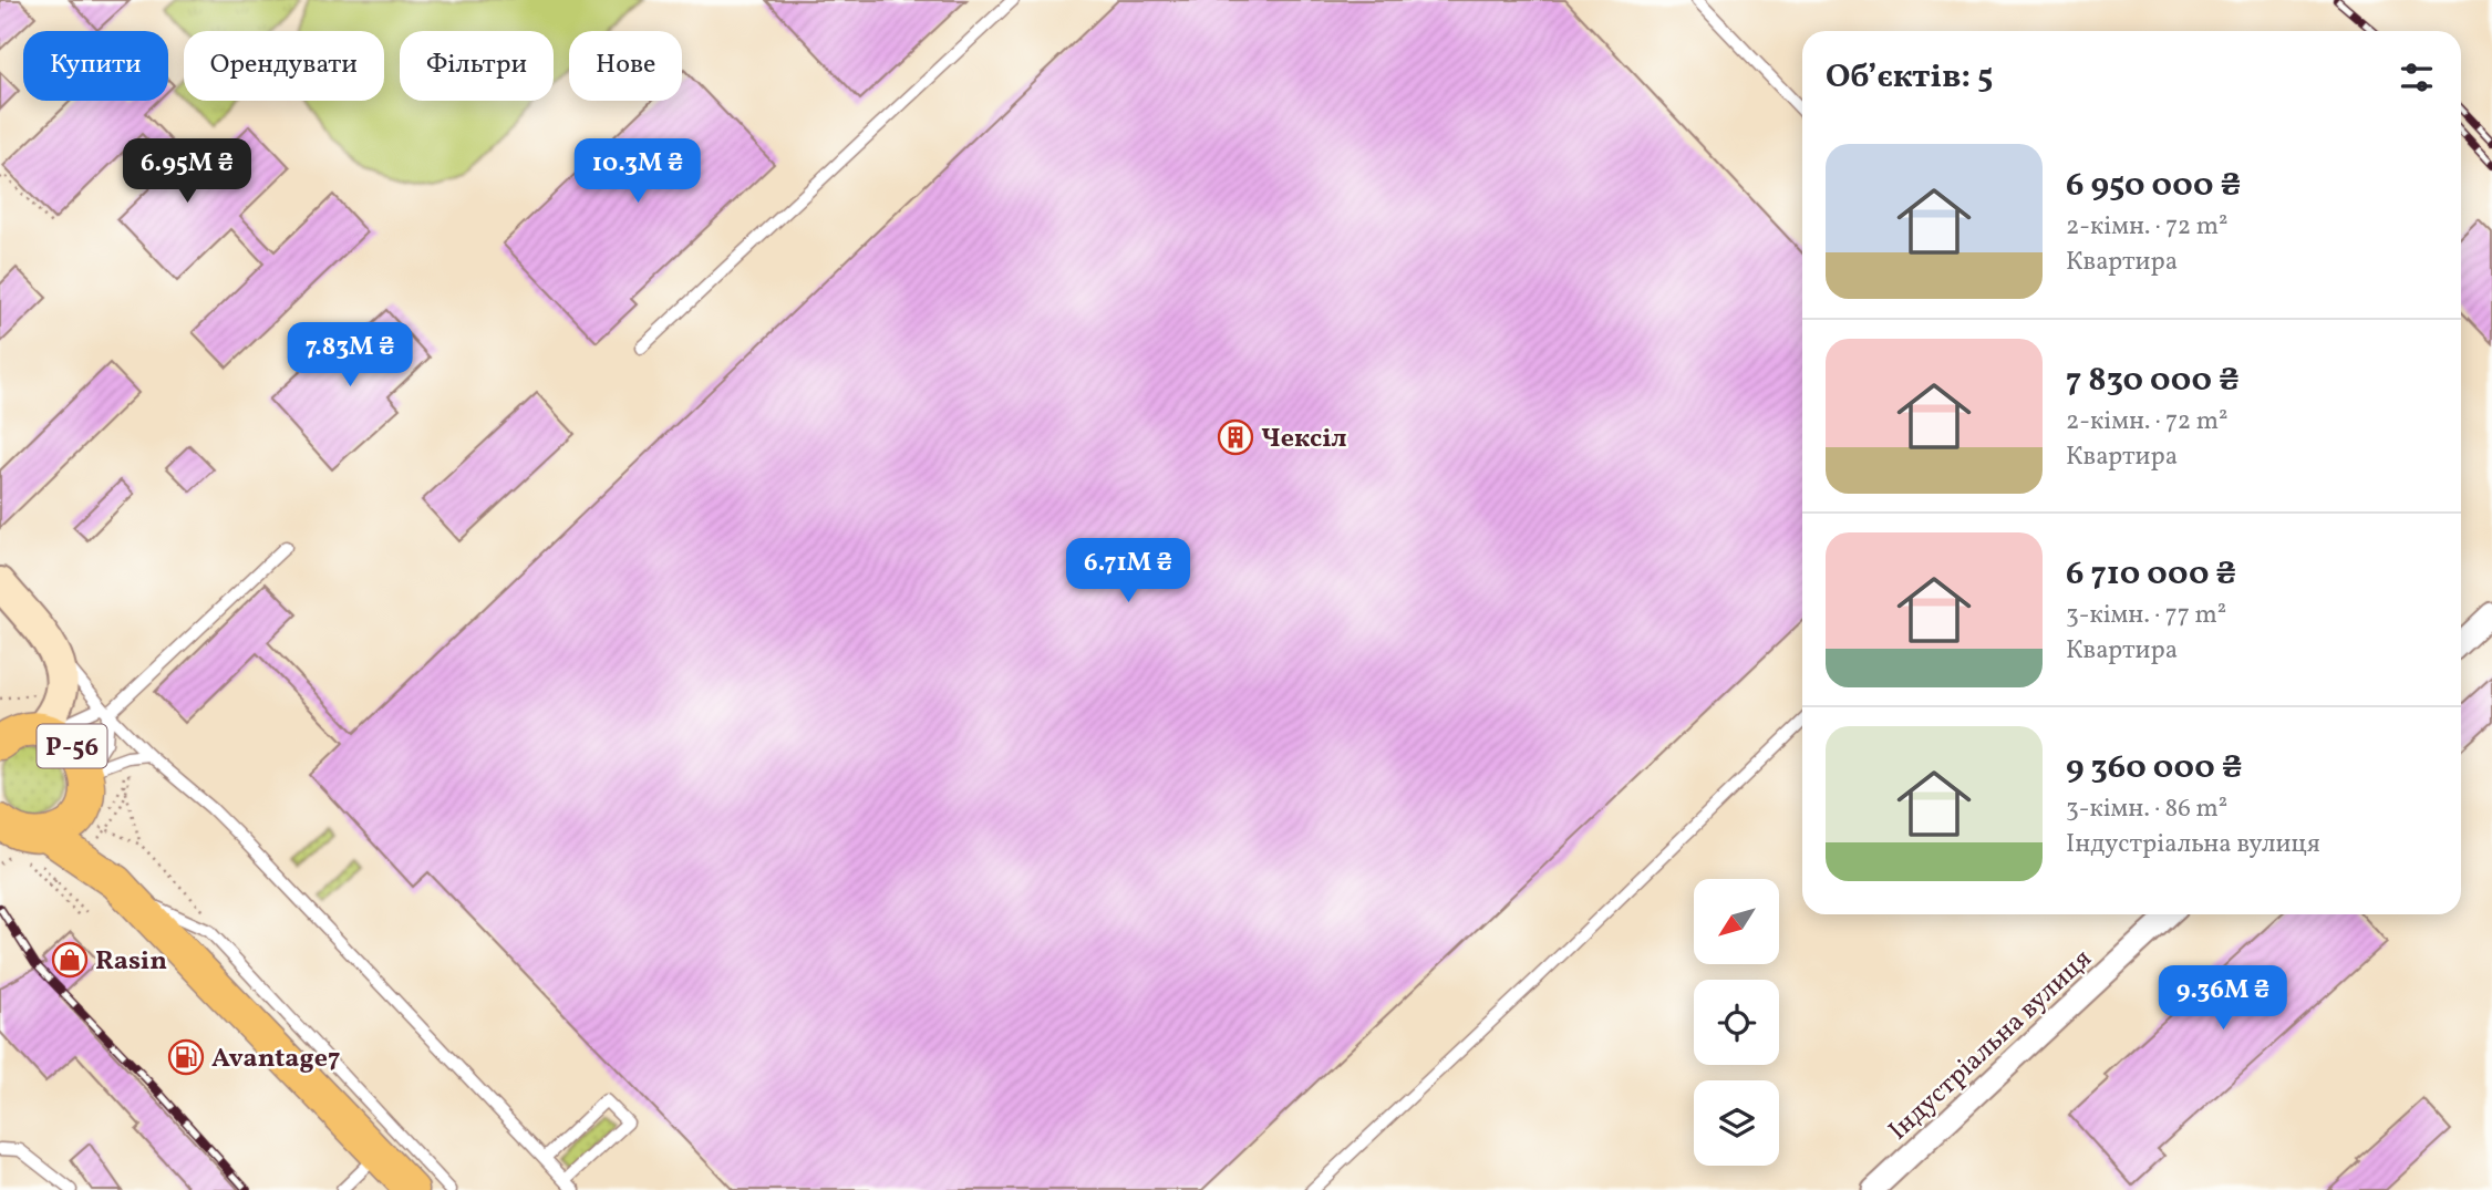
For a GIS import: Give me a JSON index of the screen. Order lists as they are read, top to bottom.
{
  "streets": {
    "main road": ["Р-56"],
    "street": ["Індустріальна вулиця"]
  },
  "places": {
    "building": ["Чексіл"],
    "shop": ["Rasin"],
    "fuel station": ["Avantage7"]
  },
  "north": "bottom left",
  "page": {
    "chip": [
      "Купити",
      "Орендувати",
      "Фільтри",
      "Нове"
    ],
    "heading": "Об’єктів: 5",
    "list": [
      {
        "name": "6 950 000 ₴",
        "note": "2-кімн. · 72 m² · Квартира"
      },
      {
        "name": "7 830 000 ₴",
        "note": "2-кімн. · 72 m² · Квартира"
      },
      {
        "name": "6 710 000 ₴",
        "note": "3-кімн. · 77 m² · Квартира"
      },
      {
        "name": "9 360 000 ₴",
        "note": "3-кімн. · 86 m² · Індустріальна вулиця"
      }
    ],
    "price": [
      "6.95M ₴",
      "10.3M ₴",
      "7.83M ₴",
      "6.71M ₴",
      "9.36M ₴"
    ]
  }
}
